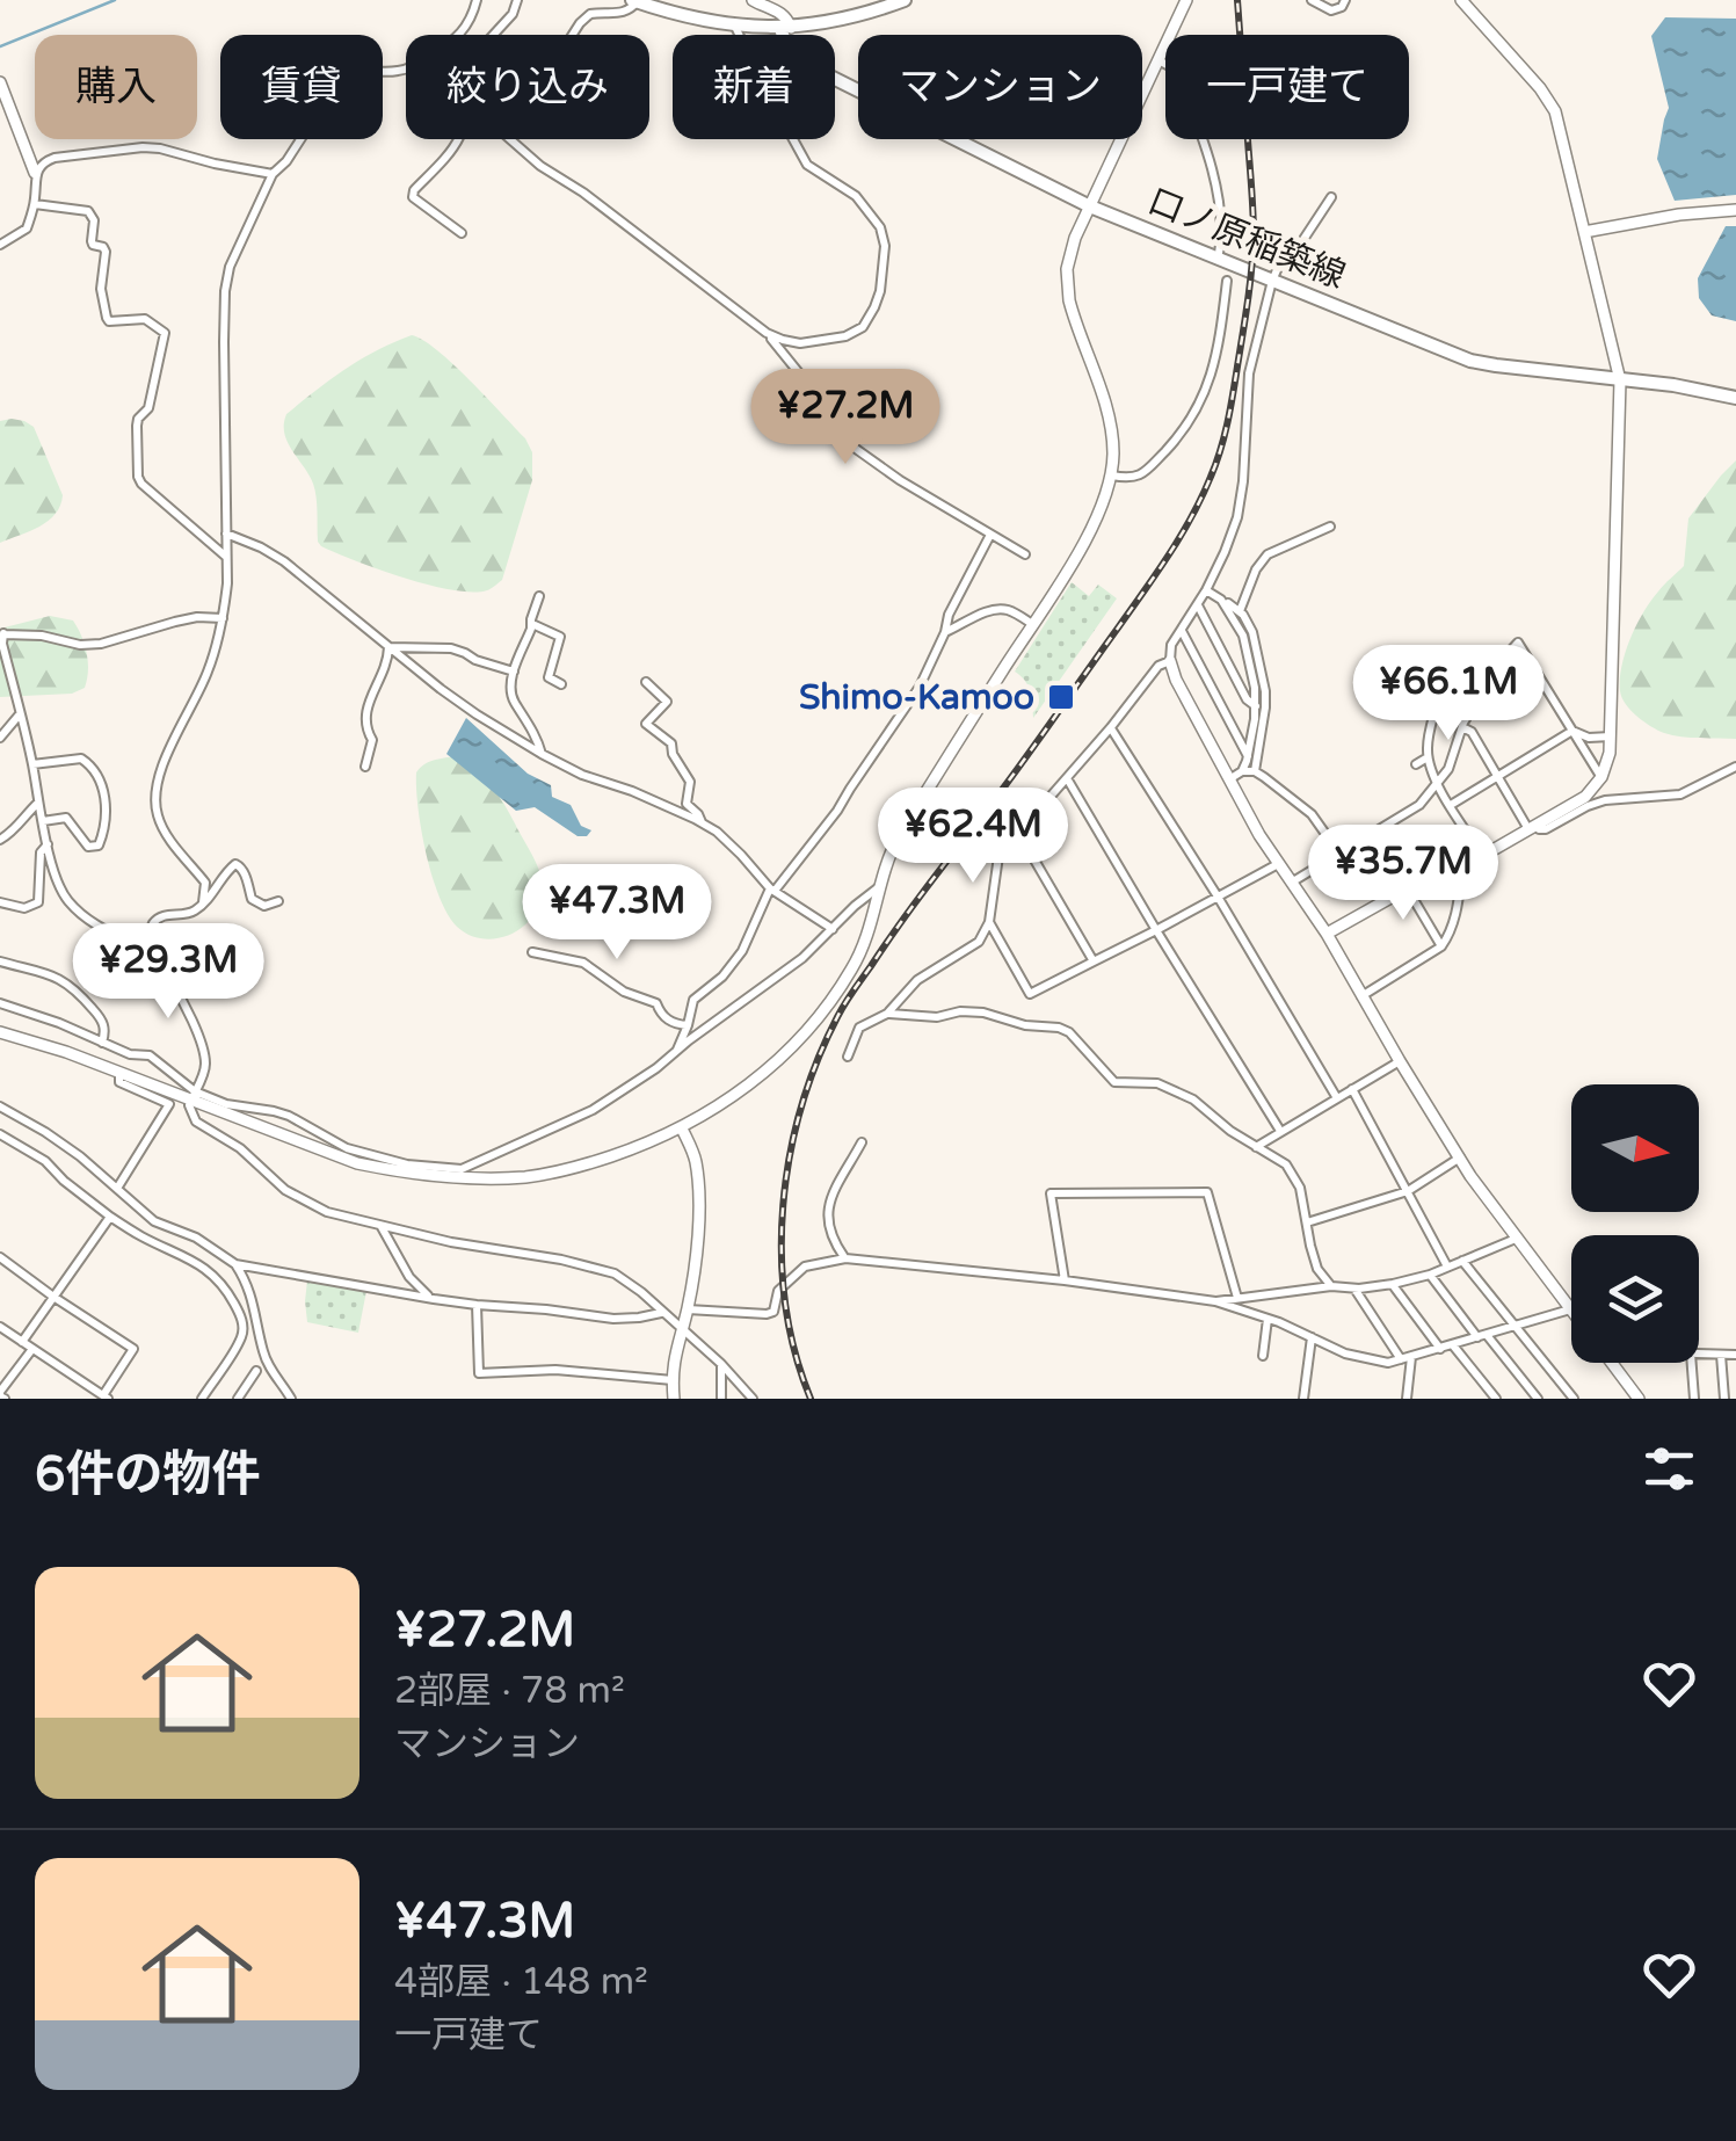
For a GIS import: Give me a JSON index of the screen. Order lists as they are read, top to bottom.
{
  "streets": {
    "main road": ["口ノ原稲築線"]
  },
  "places": {
    "transit": ["Shimo-Kamoo"]
  },
  "north": "right",
  "page": {
    "chip": [
      "購入",
      "賃貸",
      "絞り込み",
      "新着",
      "マンション",
      "一戸建て"
    ],
    "price": [
      "¥27.2M",
      "¥66.1M",
      "¥62.4M",
      "¥35.7M",
      "¥47.3M",
      "¥29.3M"
    ],
    "heading": "6件の物件",
    "list": [
      {
        "name": "¥27.2M",
        "note": "2部屋 · 78 m² · マンション"
      },
      {
        "name": "¥47.3M",
        "note": "4部屋 · 148 m² · 一戸建て"
      }
    ]
  }
}
